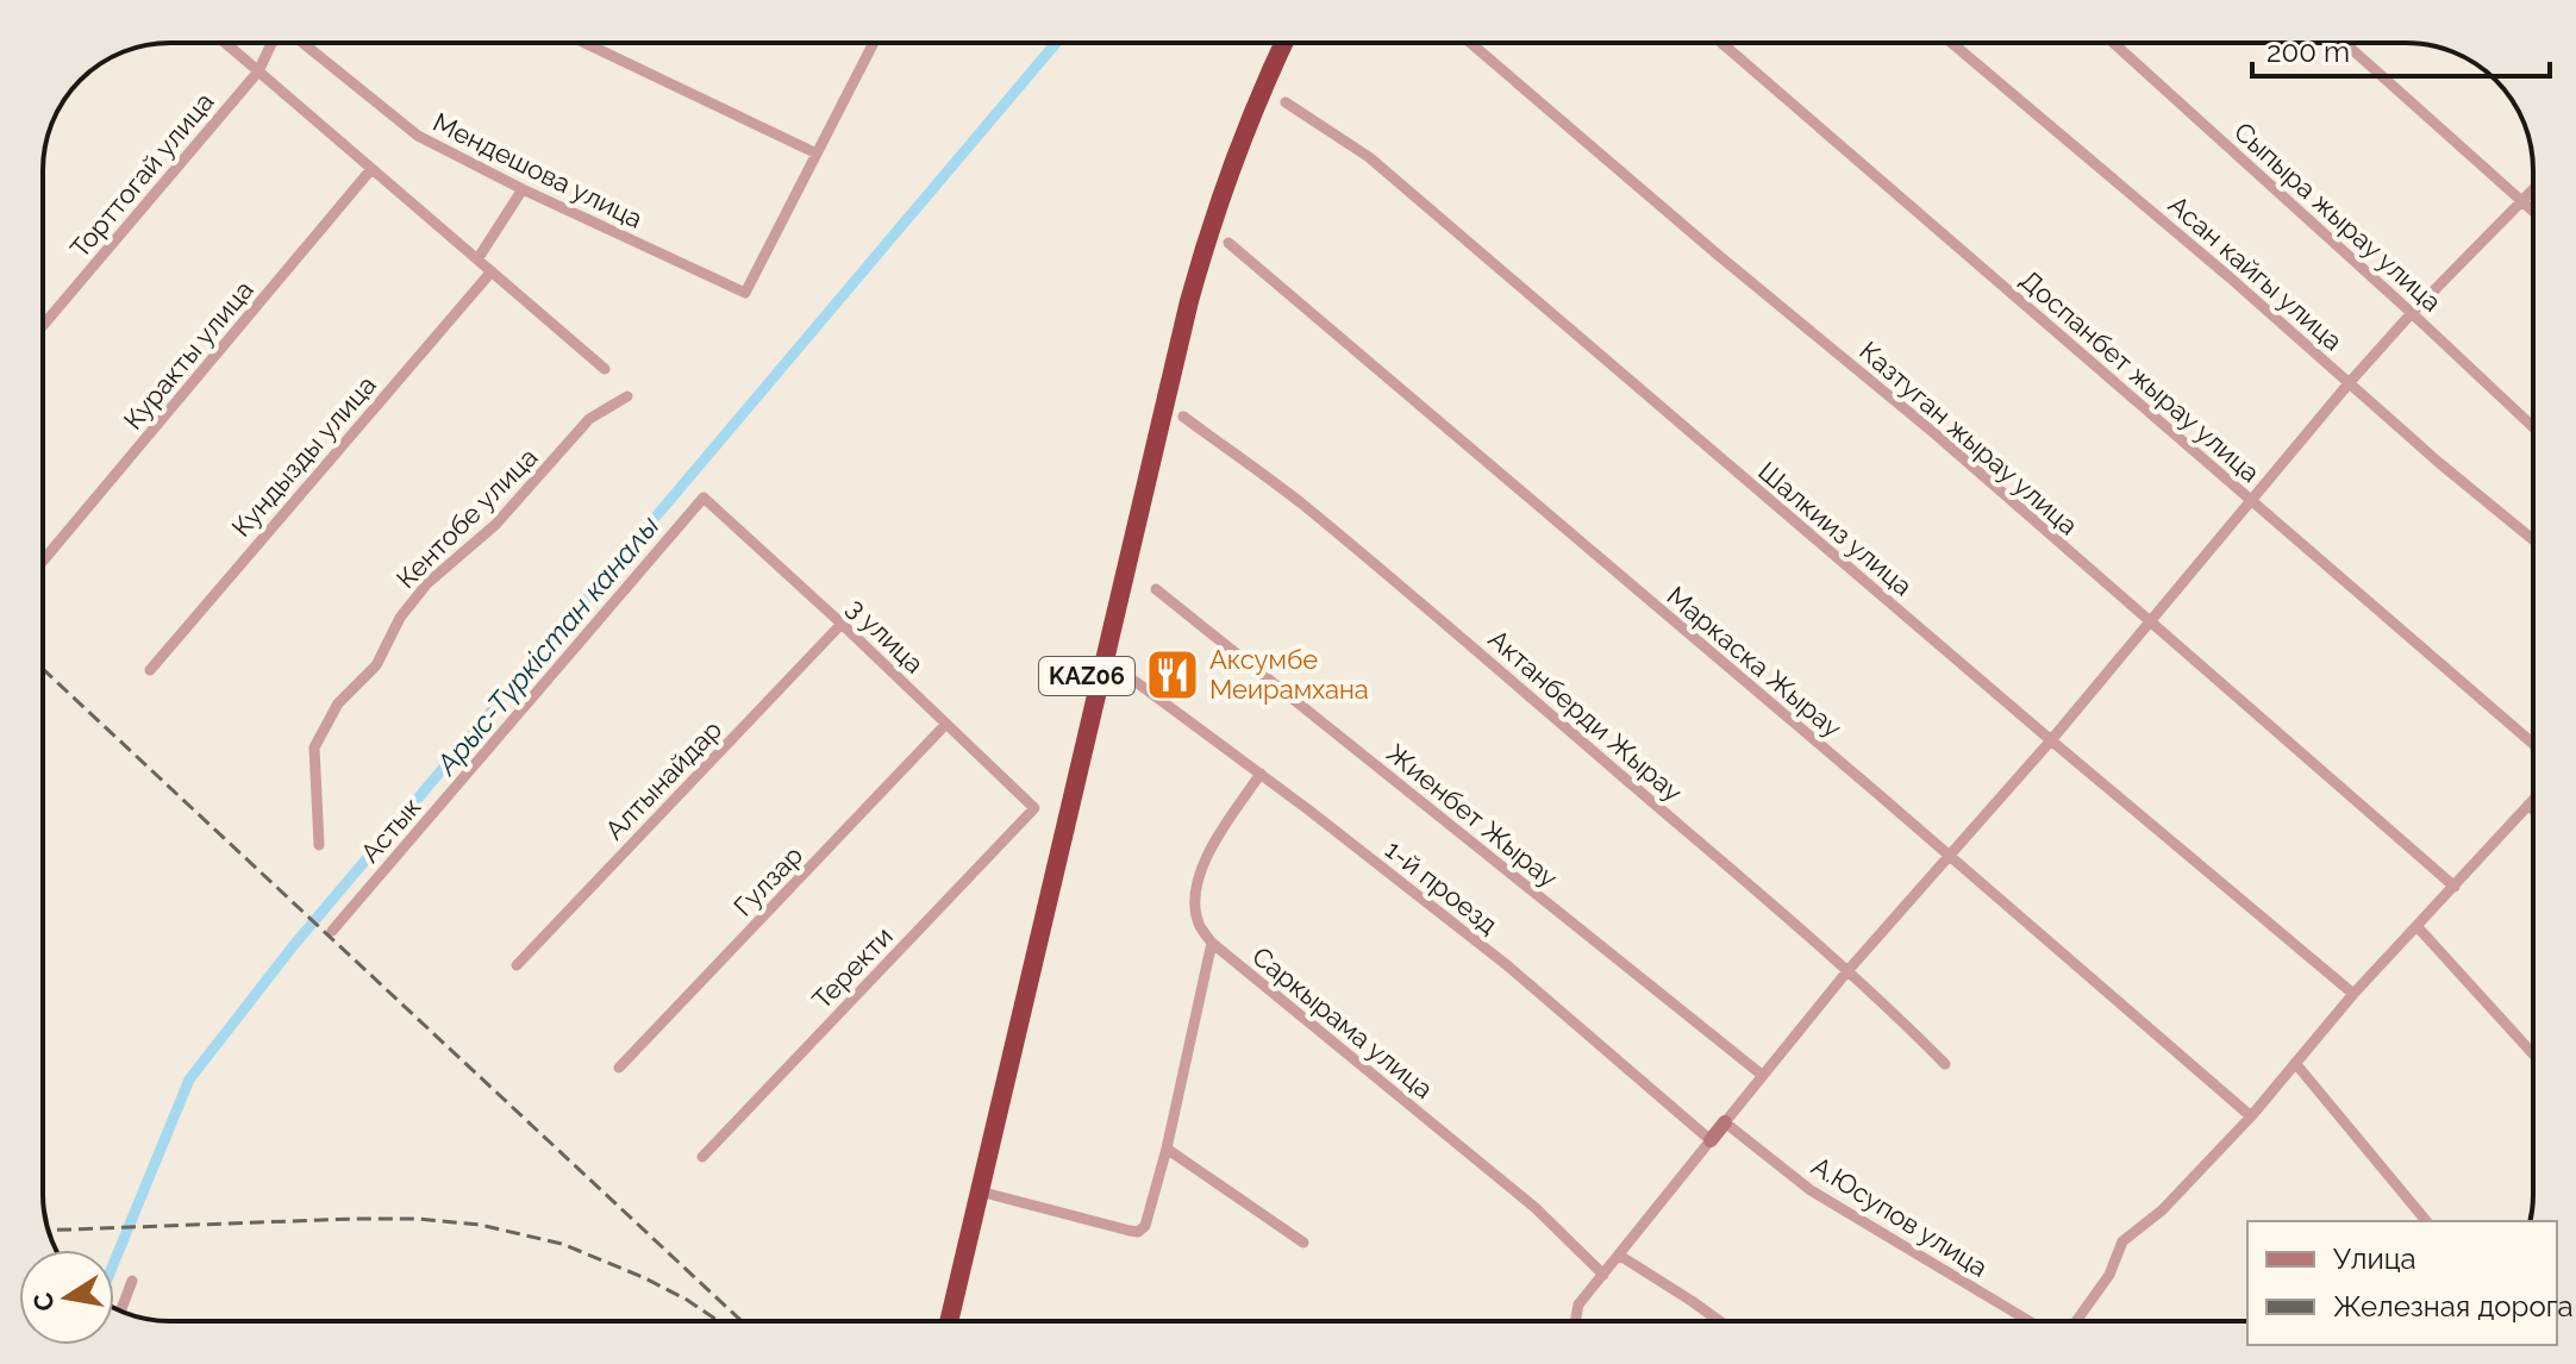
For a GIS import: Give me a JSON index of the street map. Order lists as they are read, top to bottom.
{
  "streets": {
    "highway": ["KАZ06"],
    "street": [
      "Мендешова улица",
      "Торттогай улица",
      "Сыпыра жырау улица",
      "Асан кайгы улица",
      "Куракты улица",
      "Доспанбет жырау улица",
      "Казтуган жырау улица",
      "Кундызды улица",
      "Кентобе улица",
      "Шалкииз улица",
      "3 улица",
      "Маркаска Жырау",
      "Актанберди Жырау",
      "Алтынайдар",
      "Жиенбет Жырау",
      "Астык",
      "Гулзар",
      "1-й проезд",
      "Теректи",
      "Саркырама улица",
      "А.Юсупов улица"
    ]
  },
  "crossings": [
    ["Казтуган жырау улица", "А.Юсупов улица"],
    ["Шалкииз улица", "А.Юсупов улица"],
    ["3 улица", "Алтынайдар"],
    ["3 улица", "Астык"],
    ["3 улица", "Гулзар"],
    ["3 улица", "Теректи"],
    ["Маркаска Жырау", "А.Юсупов улица"],
    ["KАZ06", "Саркырама улица"]
  ],
  "water": ["Арыс-Түркістан каналы"],
  "places": {
    "restaurant": ["Аксумбе Меирамхана"]
  },
  "legend": ["Улица", "Железная дорога"],
  "scale_bar": "200 m",
  "north": "left"
}
